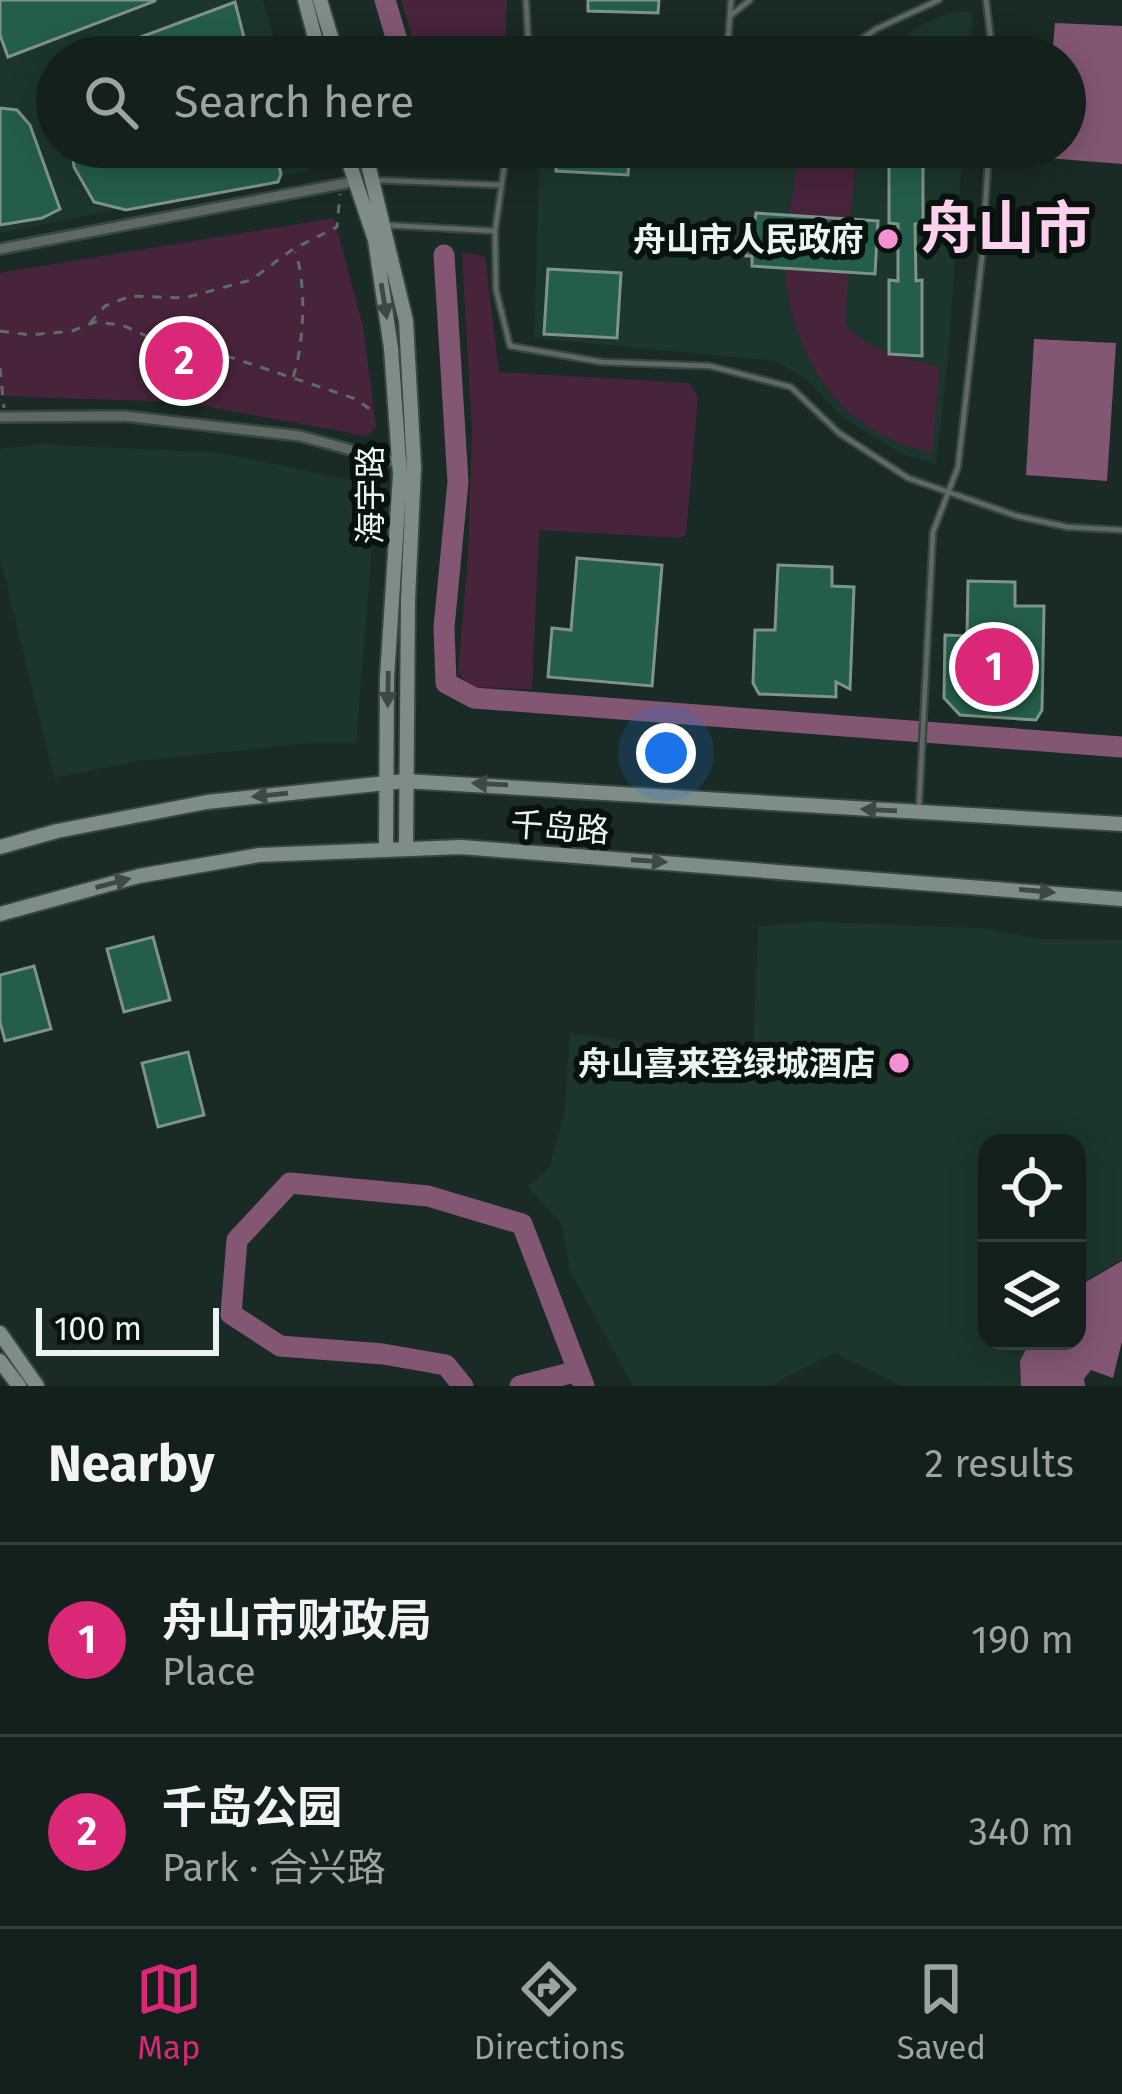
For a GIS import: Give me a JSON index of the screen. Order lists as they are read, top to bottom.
{
  "streets": {
    "street": ["海宇路", "千岛路"]
  },
  "crossings": [
    ["海宇路", "千岛路"]
  ],
  "districts": ["舟山市"],
  "places": ["舟山市人民政府", "舟山喜来登绿城酒店"],
  "scale_bar": "100 m",
  "page": {
    "search": "Search here",
    "pins": ["2", "1"],
    "scale": "100 m",
    "heading": ["Nearby", "2 results"],
    "list": [
      {
        "mark": "1",
        "name": "舟山市财政局",
        "note": "Place",
        "value": "190 m"
      },
      {
        "mark": "2",
        "name": "千岛公园",
        "note": "Park · 合兴路",
        "value": "340 m"
      }
    ],
    "nav": ["Map", "Directions", "Saved"]
  }
}
